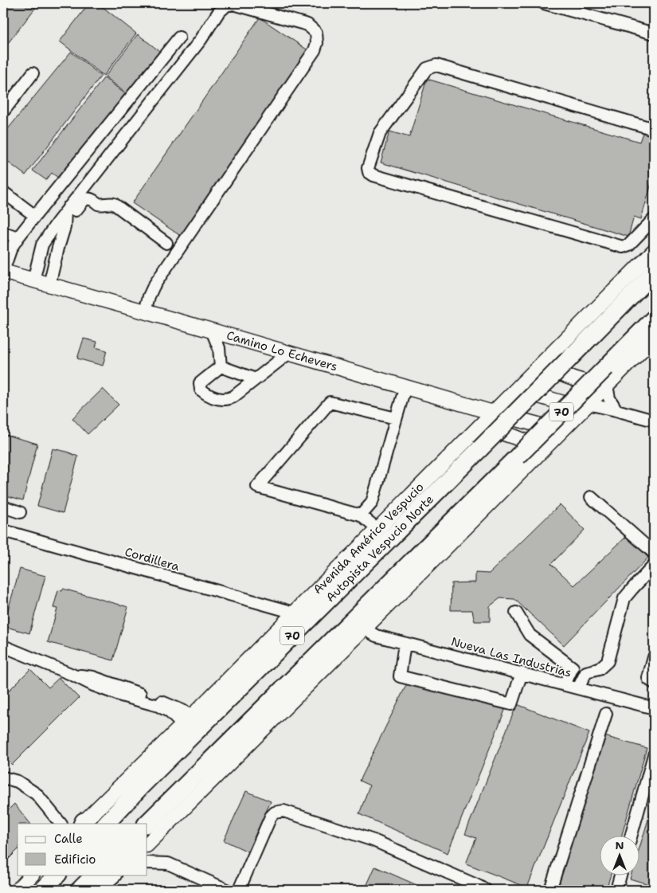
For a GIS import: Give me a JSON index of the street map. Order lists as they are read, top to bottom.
{
  "streets": {
    "highway": ["70", "Autopista Vespucio Norte"],
    "main road": ["Camino Lo Echevers", "Avenida Américo Vespucio"],
    "street": ["Cordillera", "Nueva Las Industrias"]
  },
  "crossings": [
    ["Camino Lo Echevers", "Avenida Américo Vespucio"],
    ["Avenida Américo Vespucio", "Cordillera"]
  ],
  "legend": ["Calle", "Edificio"],
  "north": "top"
}
